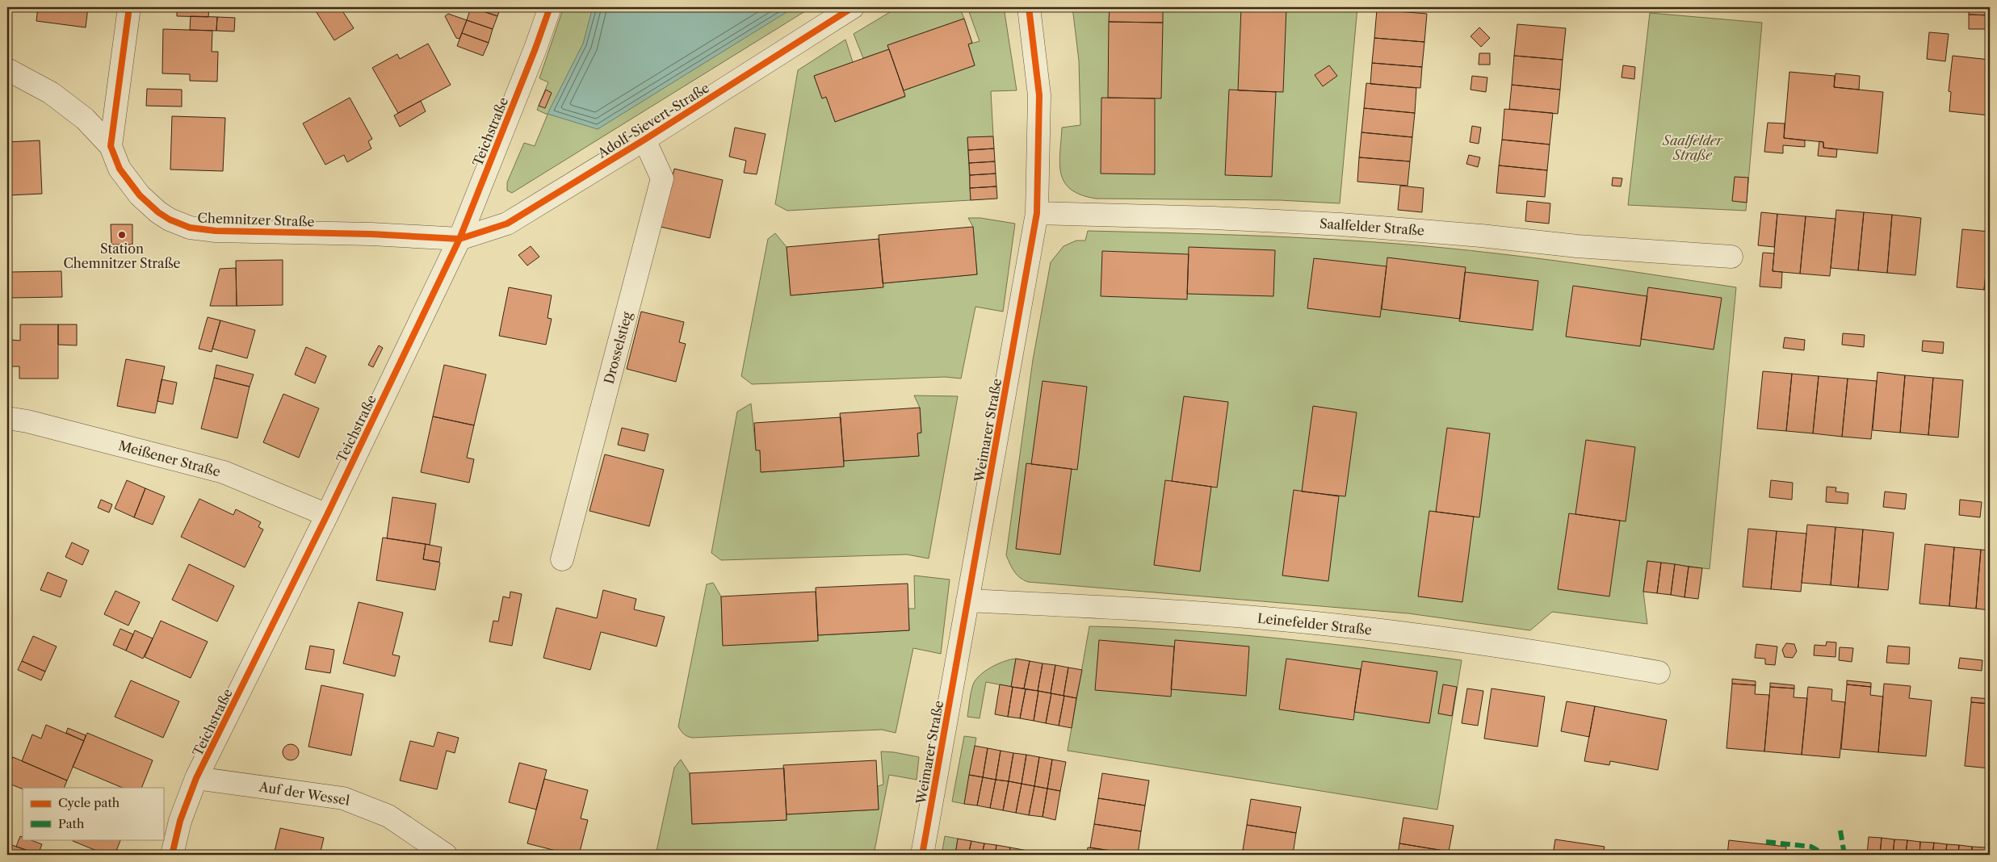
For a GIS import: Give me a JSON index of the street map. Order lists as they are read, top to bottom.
{
  "streets": {
    "street": [
      "Adolf-Sievert-Straße",
      "Teichstraße",
      "Chemnitzer Straße",
      "Saalfelder Straße",
      "Drosselstieg",
      "Weimarer Straße",
      "Meißener Straße",
      "Leinefelder Straße",
      "Auf der Wessel"
    ]
  },
  "crossings": [
    ["Adolf-Sievert-Straße", "Teichstraße"],
    ["Adolf-Sievert-Straße", "Chemnitzer Straße"],
    ["Adolf-Sievert-Straße", "Drosselstieg"],
    ["Teichstraße", "Chemnitzer Straße"],
    ["Teichstraße", "Meißener Straße"],
    ["Teichstraße", "Auf der Wessel"],
    ["Saalfelder Straße", "Weimarer Straße"],
    ["Weimarer Straße", "Leinefelder Straße"]
  ],
  "parks": ["Saalfelder Straße"],
  "places": ["Station Chemnitzer Straße"],
  "legend": ["Cycle path", "Path"]
}
